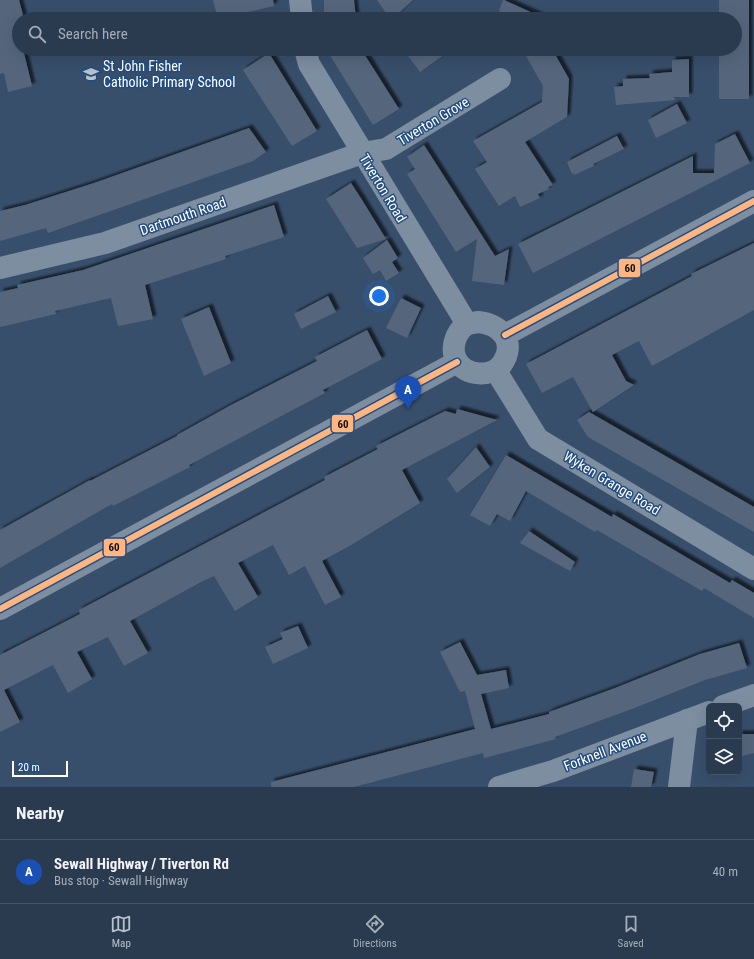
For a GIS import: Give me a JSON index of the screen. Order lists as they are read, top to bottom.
{
  "streets": {
    "street": [
      "Tiverton Grove",
      "Tiverton Road",
      "Dartmouth Road",
      "Wyken Grange Road",
      "Forknell Avenue"
    ]
  },
  "crossings": [
    ["Tiverton Grove", "Tiverton Road"],
    ["Tiverton Grove", "Dartmouth Road"],
    ["Tiverton Road", "Dartmouth Road"],
    ["Tiverton Road", "Wyken Grange Road"]
  ],
  "places": {
    "school or university": ["St John Fisher Catholic Primary School"]
  },
  "lines": ["transit line 60"],
  "scale_bar": "20 m",
  "page": {
    "search": "Search here",
    "pins": "A",
    "scale": "20 m",
    "heading": "Nearby",
    "list": [
      {
        "mark": "A",
        "name": "Sewall Highway / Tiverton Rd",
        "note": "Bus stop · Sewall Highway",
        "value": "40 m"
      }
    ],
    "nav": ["Map", "Directions", "Saved"]
  }
}
